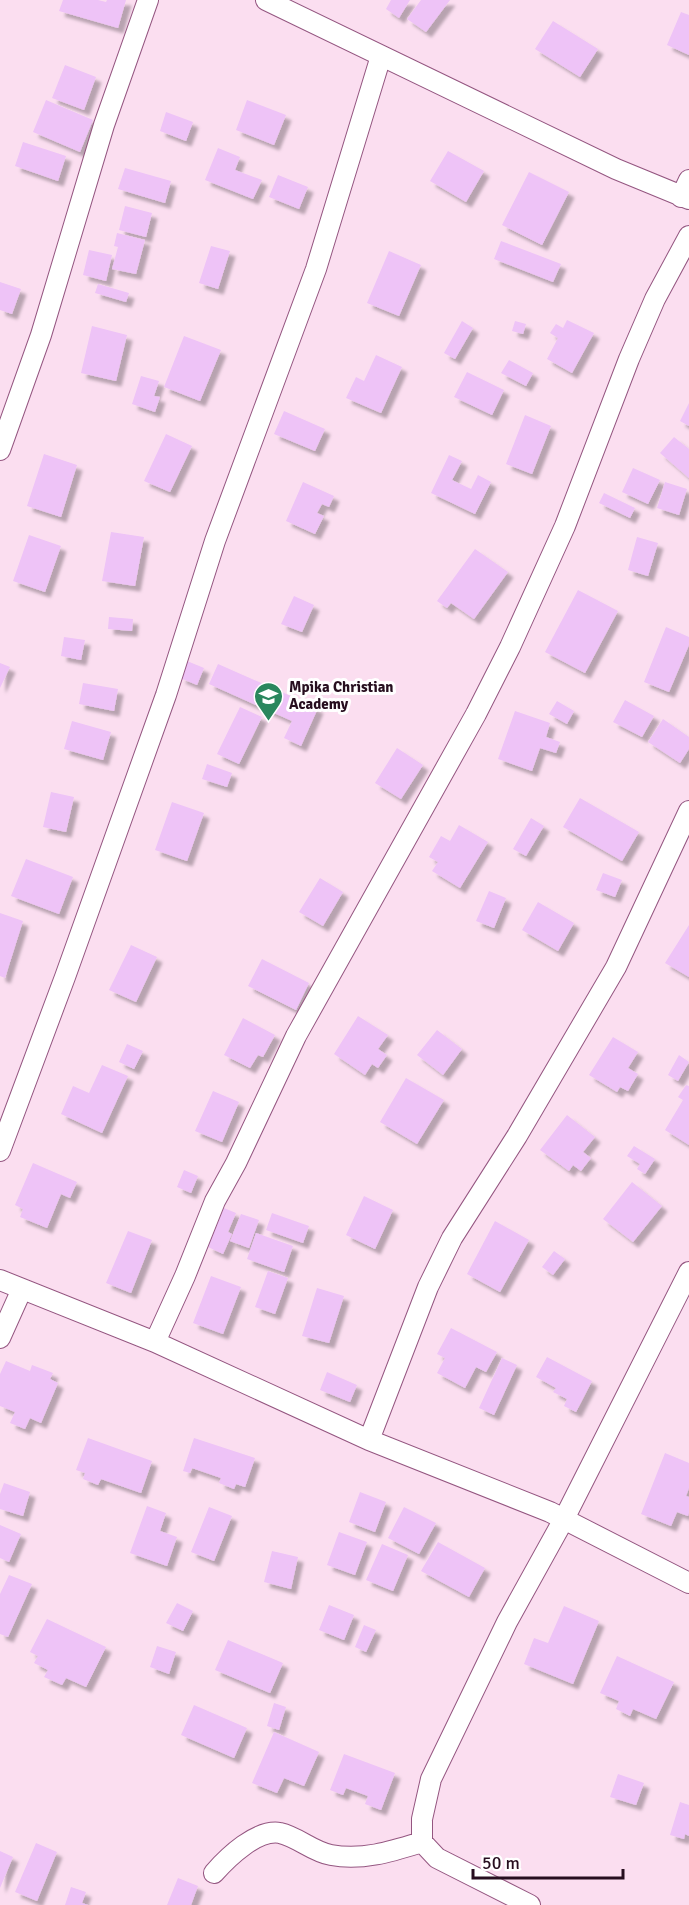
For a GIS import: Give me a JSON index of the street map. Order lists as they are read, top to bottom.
{
  "places": {
    "school or university": ["Mpika Christian Academy"]
  },
  "scale_bar": "50 m"
}
